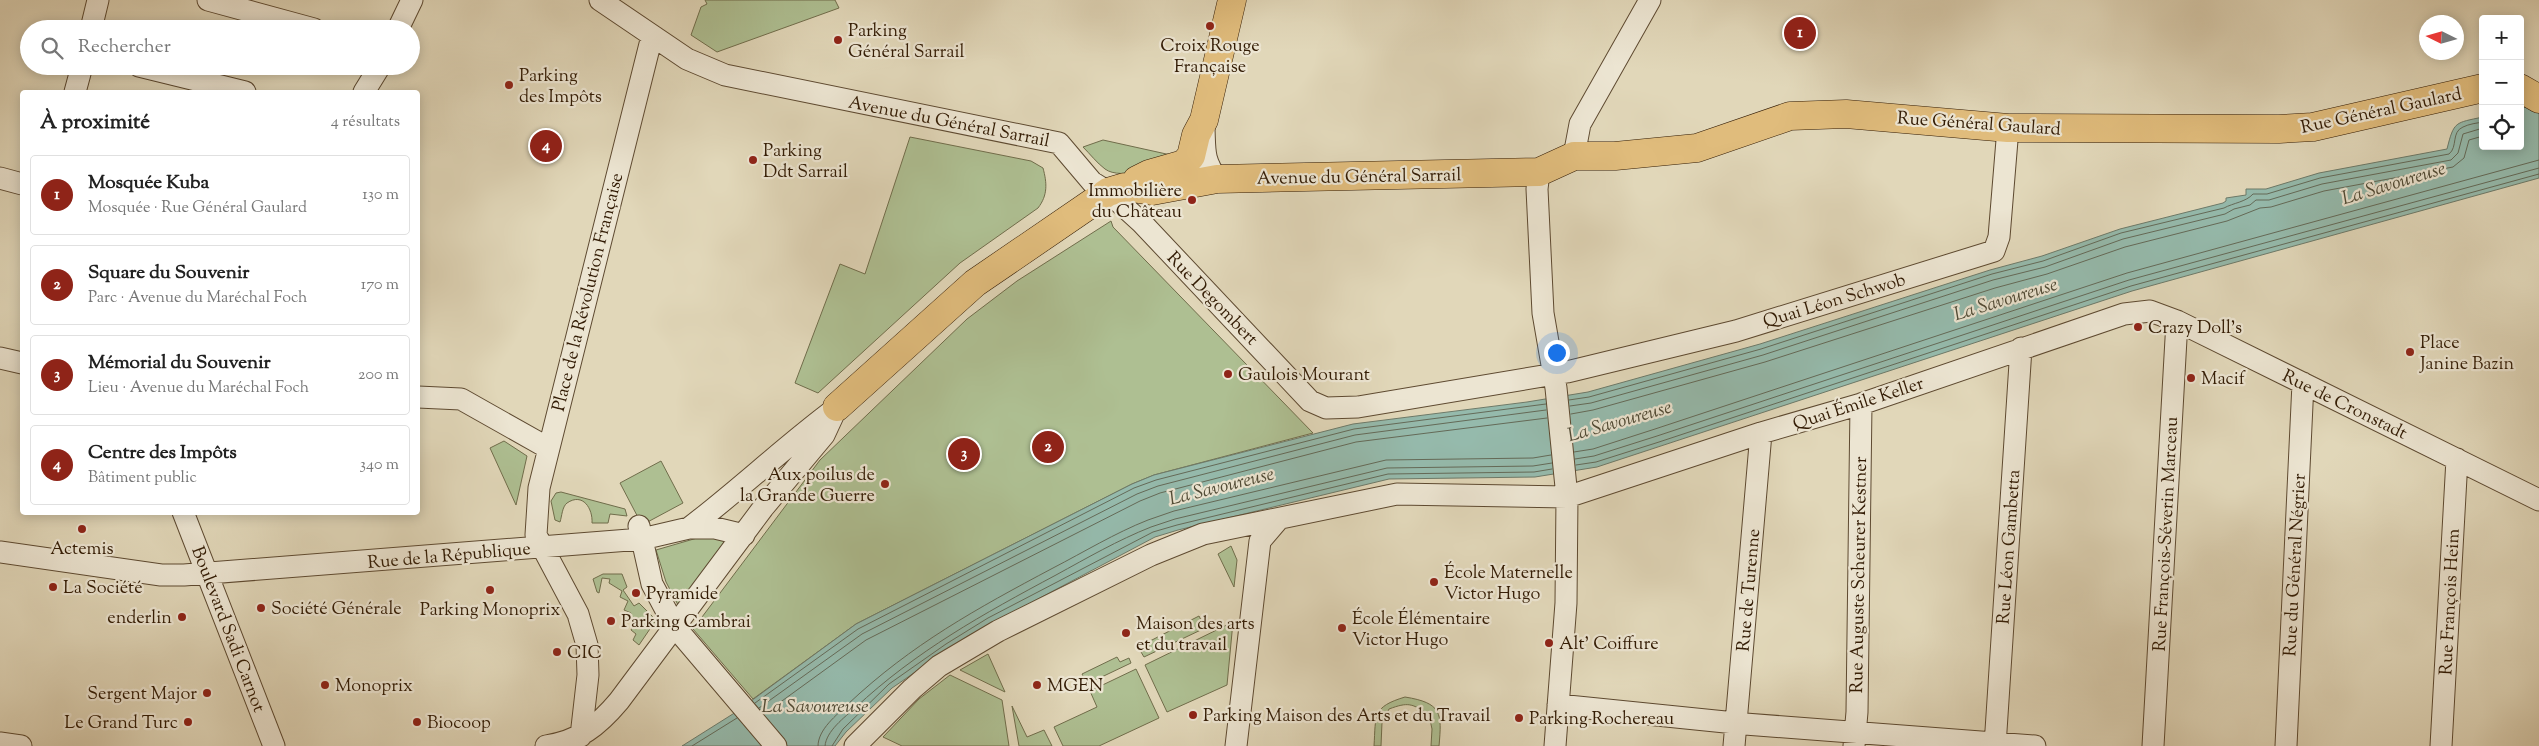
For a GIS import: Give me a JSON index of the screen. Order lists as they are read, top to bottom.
{
  "streets": {
    "main road": ["Rue Général Gaulard", "Avenue du Général Sarrail"],
    "street": [
      "Place de la Révolution Française",
      "Rue Degombert",
      "Quai Léon Schwob",
      "Quai Émile Keller",
      "Rue de Cronstadt",
      "Rue François-Séverin Marceau",
      "Rue Léon Gambetta",
      "Rue de la République",
      "Rue du Général Négrier",
      "Rue Auguste Scheurer Kestner",
      "Rue de Turenne",
      "Rue François Heim",
      "Boulevard Sadi Carnot"
    ]
  },
  "crossings": [
    ["Rue Général Gaulard", "Avenue du Général Sarrail"],
    ["Rue Général Gaulard", "Quai Léon Schwob"],
    ["Avenue du Général Sarrail", "Place de la Révolution Française"],
    ["Avenue du Général Sarrail", "Rue Degombert"],
    ["Place de la Révolution Française", "Rue de la République"],
    ["Rue Degombert", "Quai Léon Schwob"],
    ["Quai Émile Keller", "Rue de Cronstadt"],
    ["Quai Émile Keller", "Rue Léon Gambetta"],
    ["Quai Émile Keller", "Rue Auguste Scheurer Kestner"],
    ["Quai Émile Keller", "Rue de Turenne"],
    ["Rue de Cronstadt", "Rue François-Séverin Marceau"],
    ["Rue de Cronstadt", "Rue du Général Négrier"],
    ["Rue de Cronstadt", "Rue François Heim"],
    ["Rue de la République", "Boulevard Sadi Carnot"]
  ],
  "water": ["La Savoureuse"],
  "places": [
    "Croix Rouge Française",
    "Parking Général Sarrail",
    "Parking des Impôts",
    "Parking Ddt Sarrail",
    "Immobilière du Château",
    "Crazy Doll's",
    "Place Janine Bazin",
    "Gaulois Mourant",
    "Macif",
    "Aux poilus de la Grande Guerre",
    "Actemis",
    "École Maternelle Victor Hugo",
    "La Société",
    "Parking Monoprix",
    "Pyramide",
    "Société Générale",
    "enderlin",
    "Parking Cambrai",
    "École Élémentaire Victor Hugo",
    "Maison des arts et du travail",
    "Alt' Coiffure",
    "CIC",
    "Monoprix",
    "MGEN",
    "Sergent Major",
    "Parking Maison des Arts et du Travail",
    "Parking Rochereau",
    "Le Grand Turc",
    "Biocoop"
  ],
  "north": "left",
  "page": {
    "map_buttons": ["+", "−"],
    "pins": [
      "1",
      "4",
      "2",
      "3"
    ],
    "search": "Rechercher",
    "heading": ["À proximité", "4 résultats"],
    "list": [
      {
        "mark": "1",
        "name": "Mosquée Kuba",
        "note": "Mosquée · Rue Général Gaulard",
        "value": "130 m"
      },
      {
        "mark": "2",
        "name": "Square du Souvenir",
        "note": "Parc · Avenue du Maréchal Foch",
        "value": "170 m"
      },
      {
        "mark": "3",
        "name": "Mémorial du Souvenir",
        "note": "Lieu · Avenue du Maréchal Foch",
        "value": "200 m"
      },
      {
        "mark": "4",
        "name": "Centre des Impôts",
        "note": "Bâtiment public",
        "value": "340 m"
      }
    ]
  }
}
